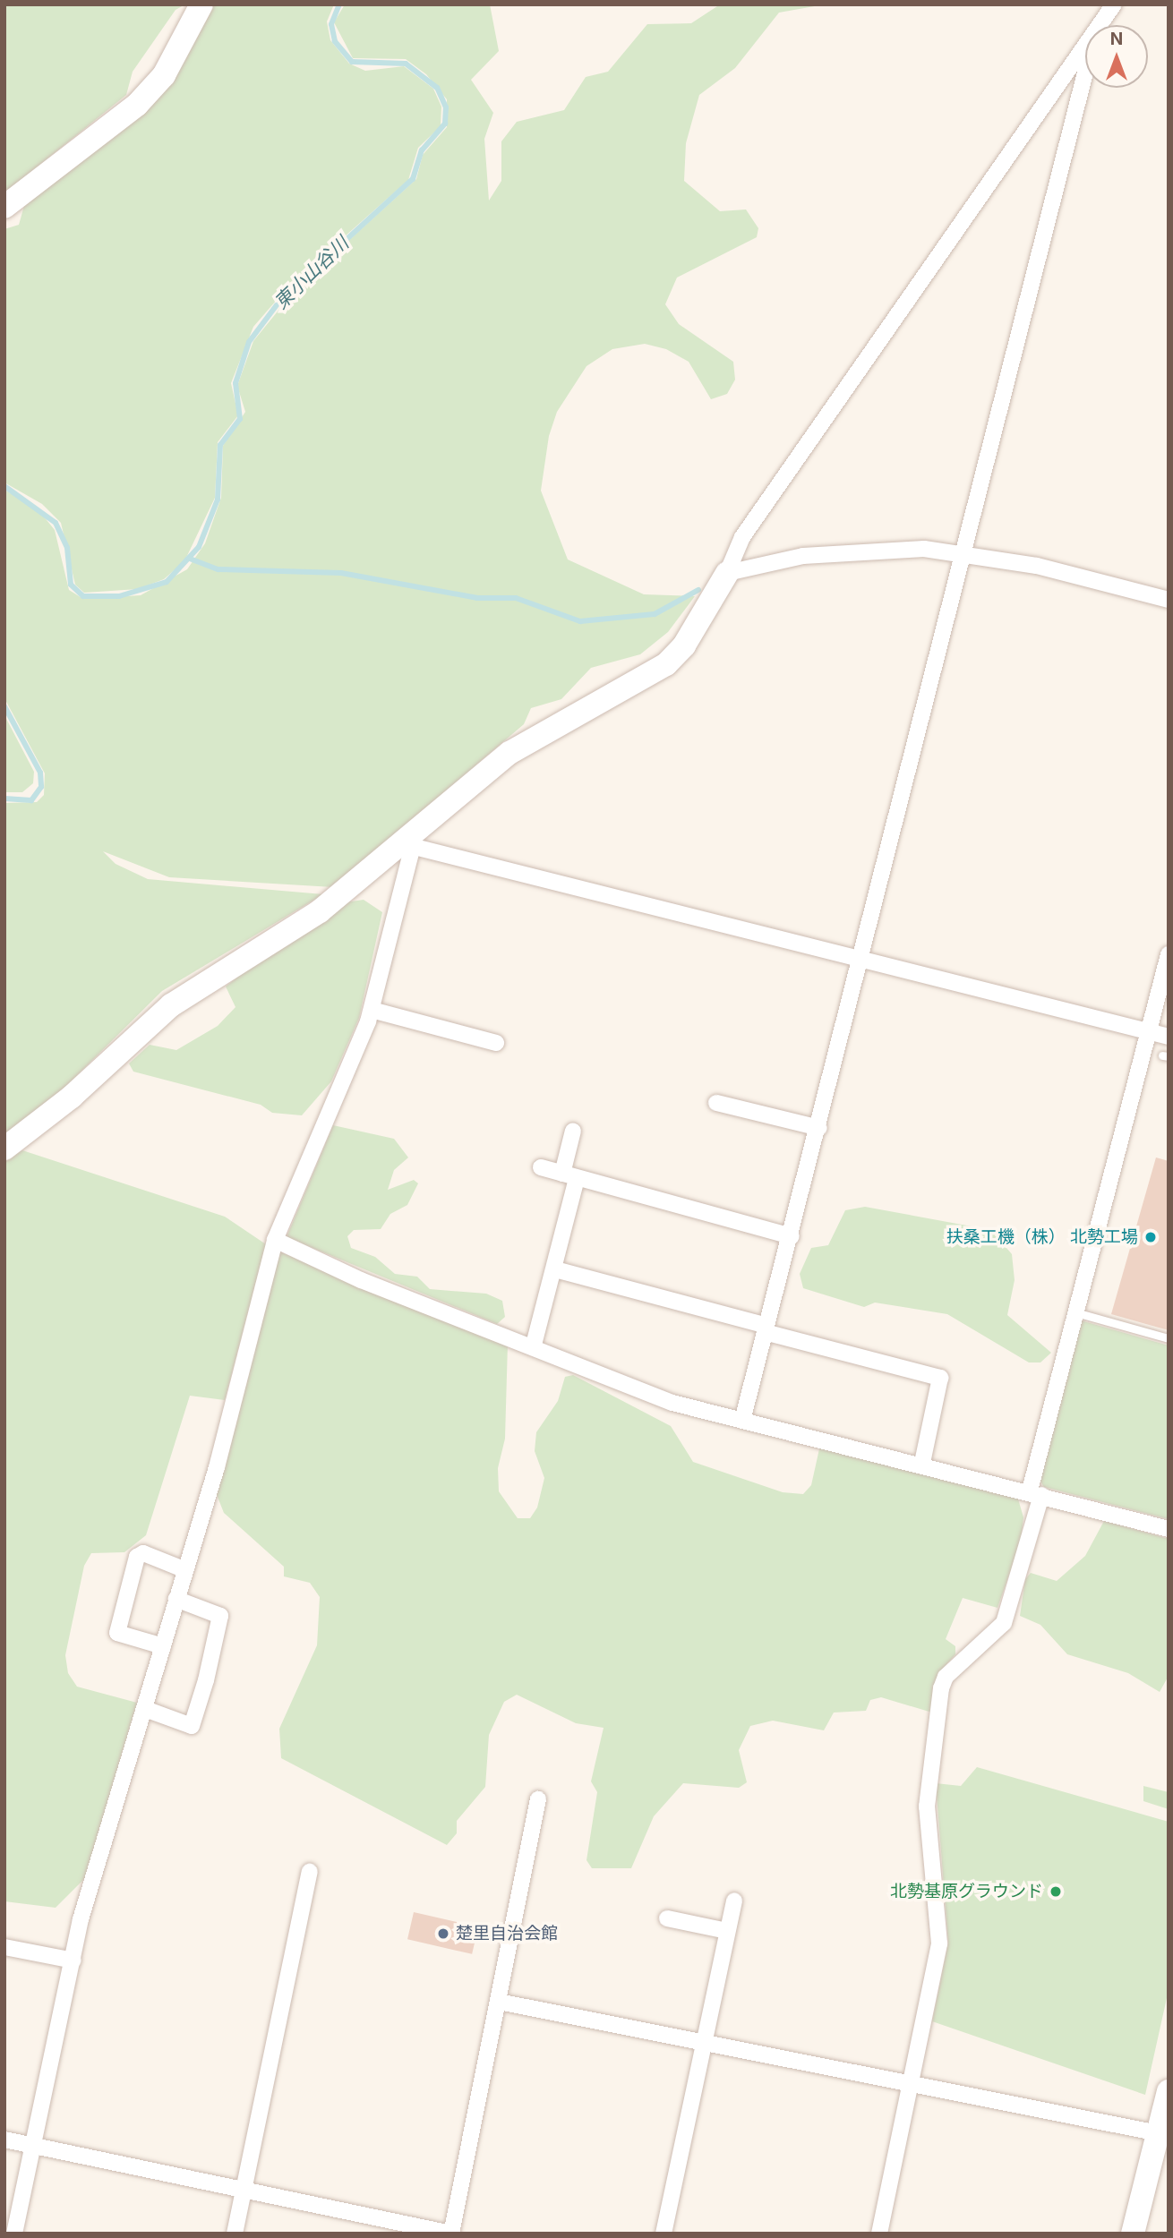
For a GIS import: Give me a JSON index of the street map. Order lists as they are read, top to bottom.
{
  "water": ["東小山谷川"],
  "places": ["扶桑工機（株） 北勢工場", "北勢基原グラウンド", "楚里自治会館"],
  "north": "top"
}
